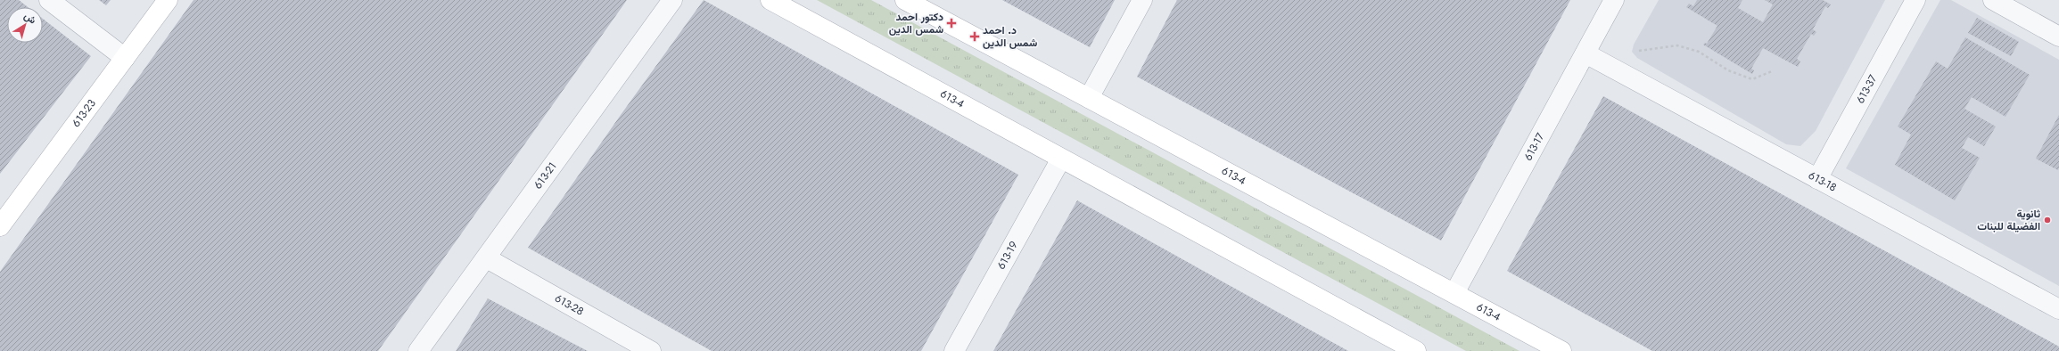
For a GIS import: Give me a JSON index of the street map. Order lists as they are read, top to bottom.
{
  "streets": {
    "street": [
      "613-37",
      "613-4",
      "613-23",
      "613-17",
      "613-21",
      "613-18",
      "613-19",
      "613-28"
    ]
  },
  "crossings": [
    ["613-37", "613-18"],
    ["613-4", "613-17"],
    ["613-4", "613-19"],
    ["613-17", "613-18"],
    ["613-21", "613-28"]
  ],
  "places": {
    "health": ["دكتور احمد شمس الدين", "د. احمد شمس الدين"],
    "other": ["ثانوية الفضيلة للبنات"]
  },
  "north": "top right"
}
